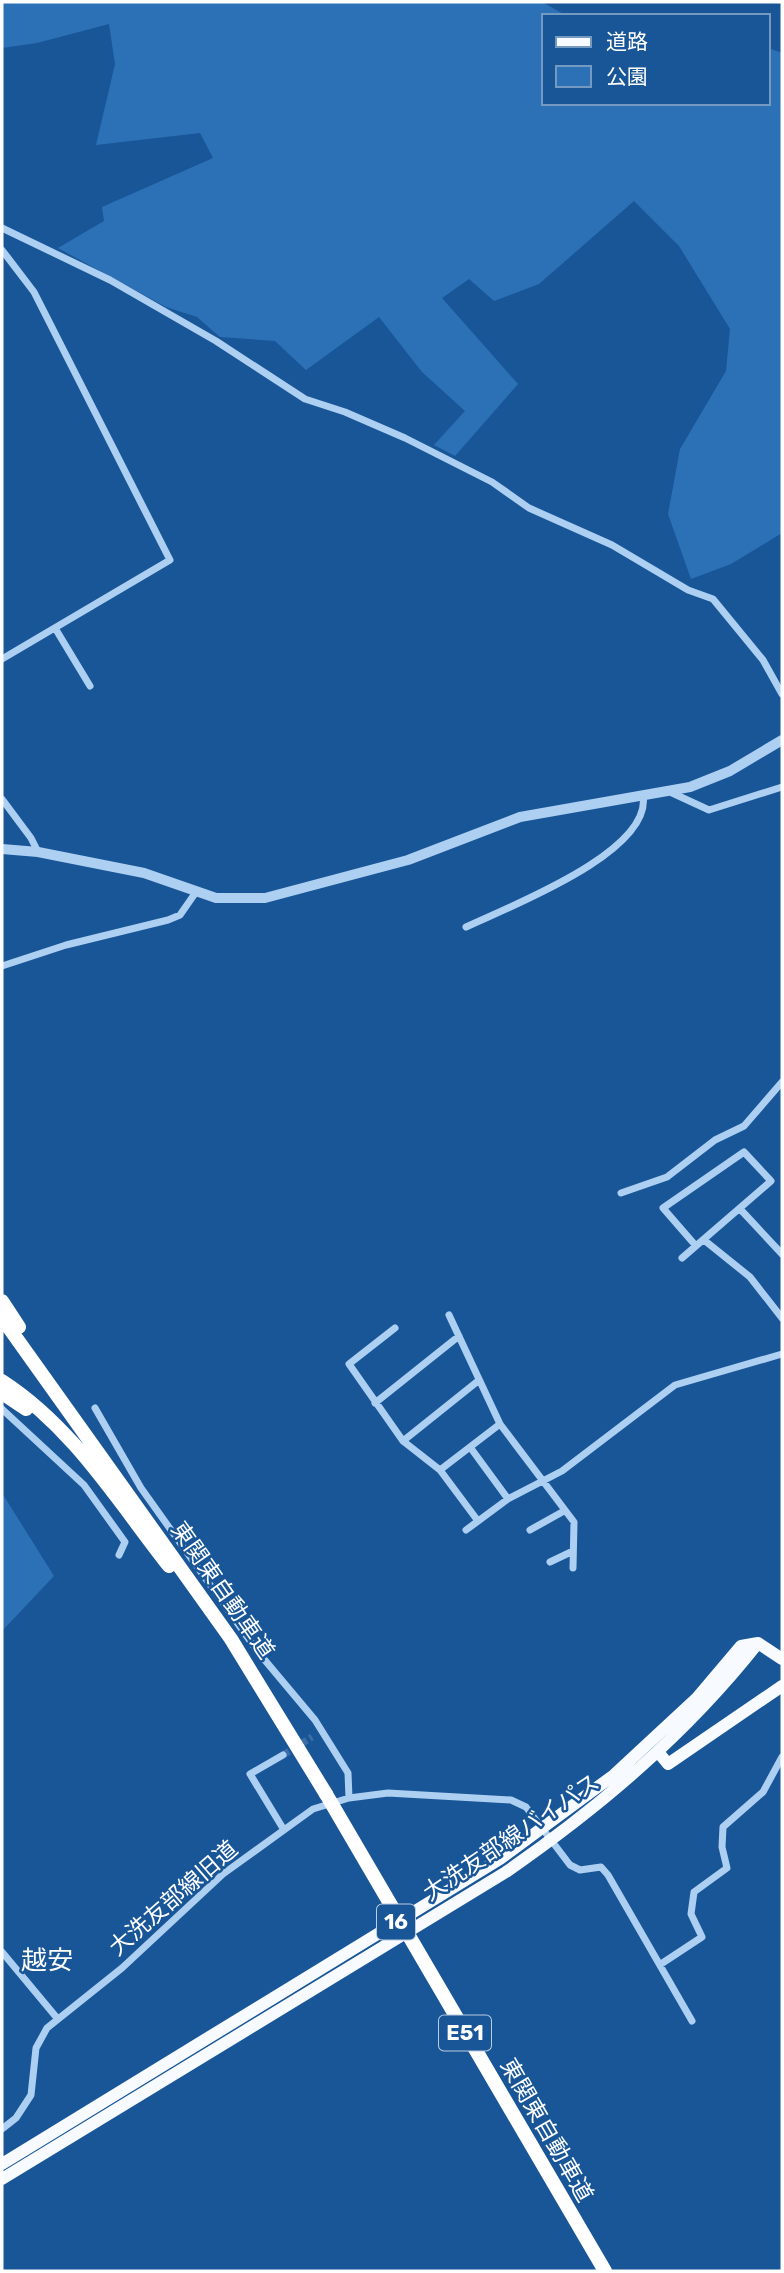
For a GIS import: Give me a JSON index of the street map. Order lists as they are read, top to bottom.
{
  "streets": {
    "highway": ["東関東自動車道", "E51"],
    "main road": ["大洗友部線バイパス", "16"],
    "street": ["大洗友部線旧道"]
  },
  "crossings": [
    ["大洗友部線バイパス", "大洗友部線旧道"]
  ],
  "districts": ["越安"],
  "legend": ["道路", "公園"]
}
